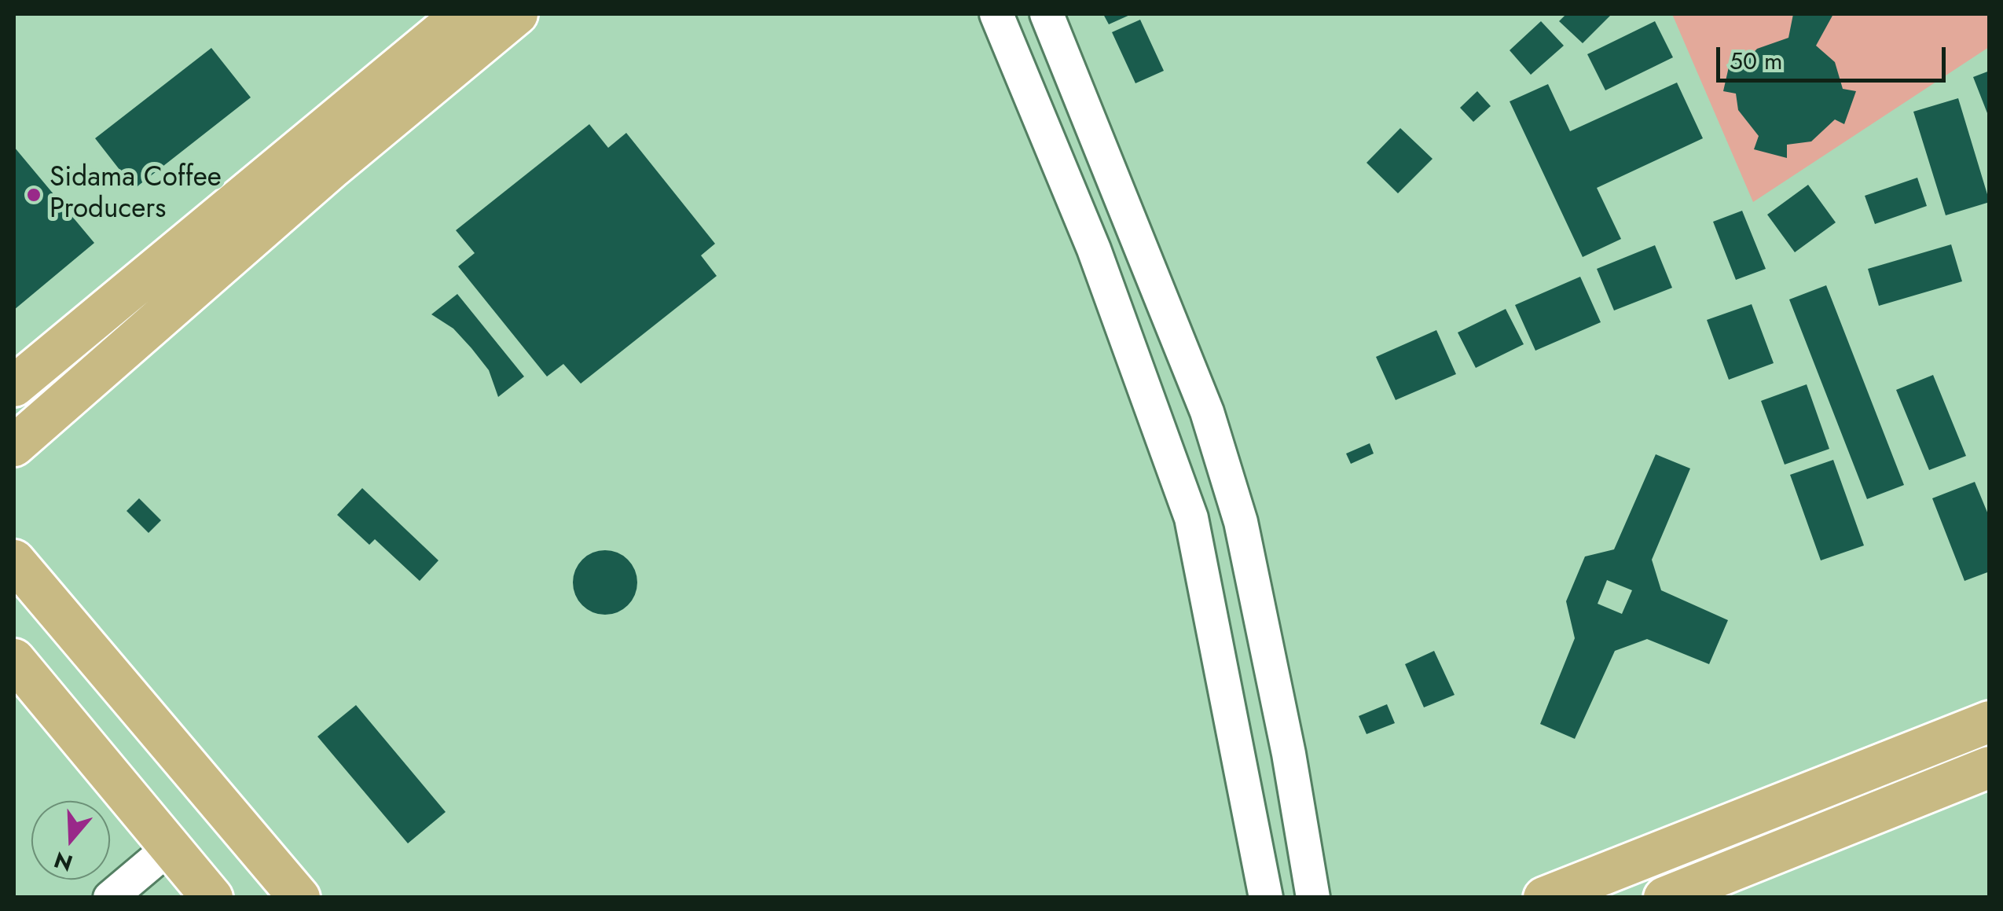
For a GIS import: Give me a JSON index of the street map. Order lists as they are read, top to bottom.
{
  "places": ["Sidama Coffee Producers"],
  "scale_bar": "50 m",
  "north": "bottom"
}
